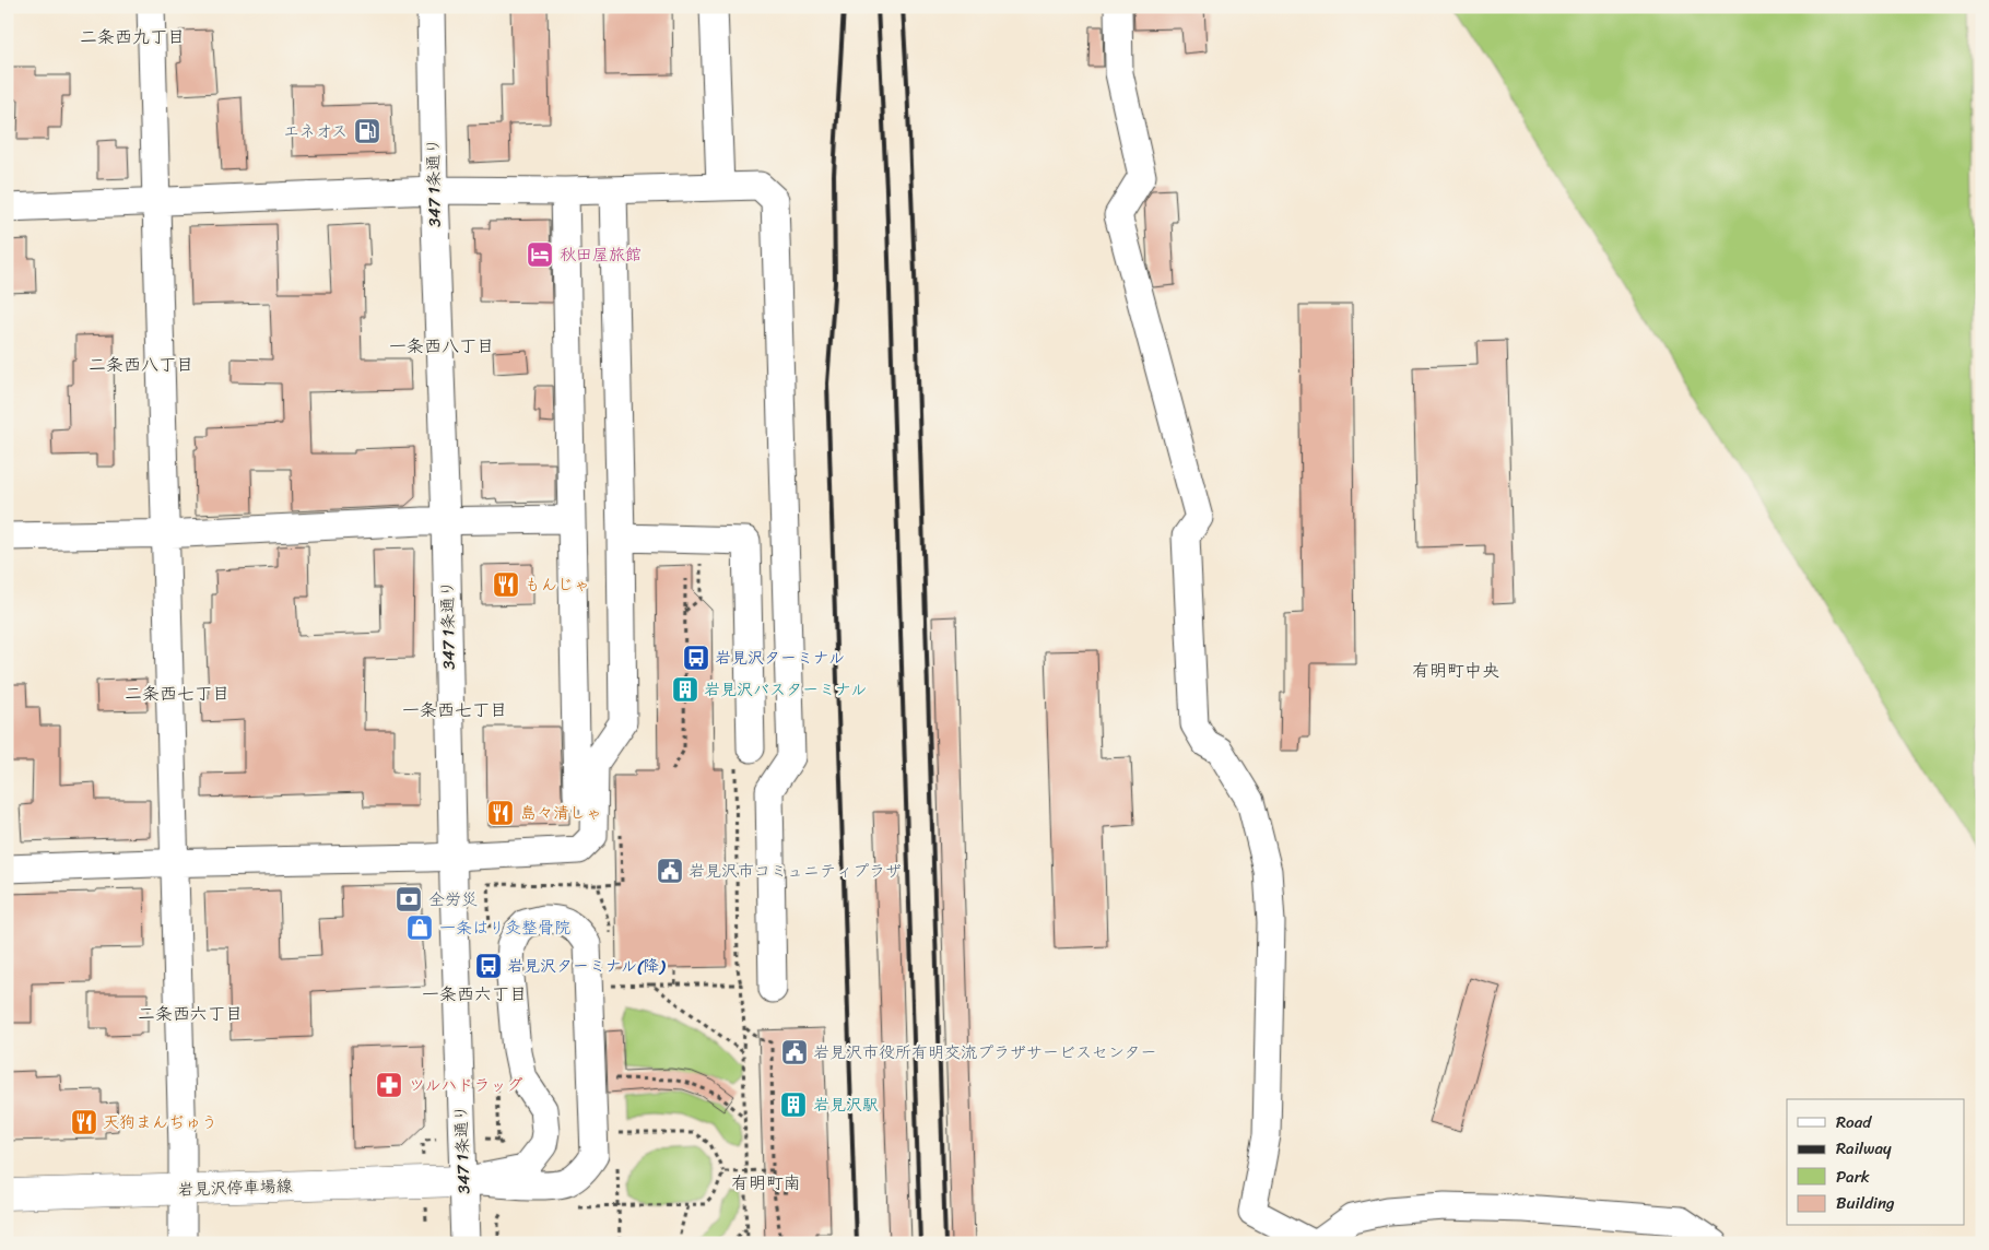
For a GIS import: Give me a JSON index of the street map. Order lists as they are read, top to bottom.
{
  "streets": {
    "main road": ["岩見沢停車場線"],
    "street": ["347 1条通り"]
  },
  "crossings": [
    ["347 1条通り", "岩見沢停車場線"]
  ],
  "districts": [
    "二条西九丁目",
    "一条西八丁目",
    "二条西八丁目",
    "有明町中央",
    "二条西七丁目",
    "一条西七丁目",
    "一条西六丁目",
    "二条西六丁目",
    "有明町南"
  ],
  "places": {
    "fuel station": ["エネオス"],
    "hotel": ["秋田屋旅館"],
    "restaurant": ["もんじゃ", "島々清しゃ", "天狗まんぢゅう"],
    "bus stop": ["岩見沢ターミナル", "岩見沢ターミナル(降)"],
    "building": ["岩見沢バスターミナル", "岩見沢駅"],
    "public building": ["岩見沢市コミュニティプラザ", "岩見沢市役所有明交流プラザサービスセンター"],
    "bank": ["全労災"],
    "shop": ["一条はり灸整骨院"],
    "pharmacy": ["ツルハドラッグ"]
  },
  "legend": [
    "Road",
    "Railway",
    "Park",
    "Building"
  ]
}
